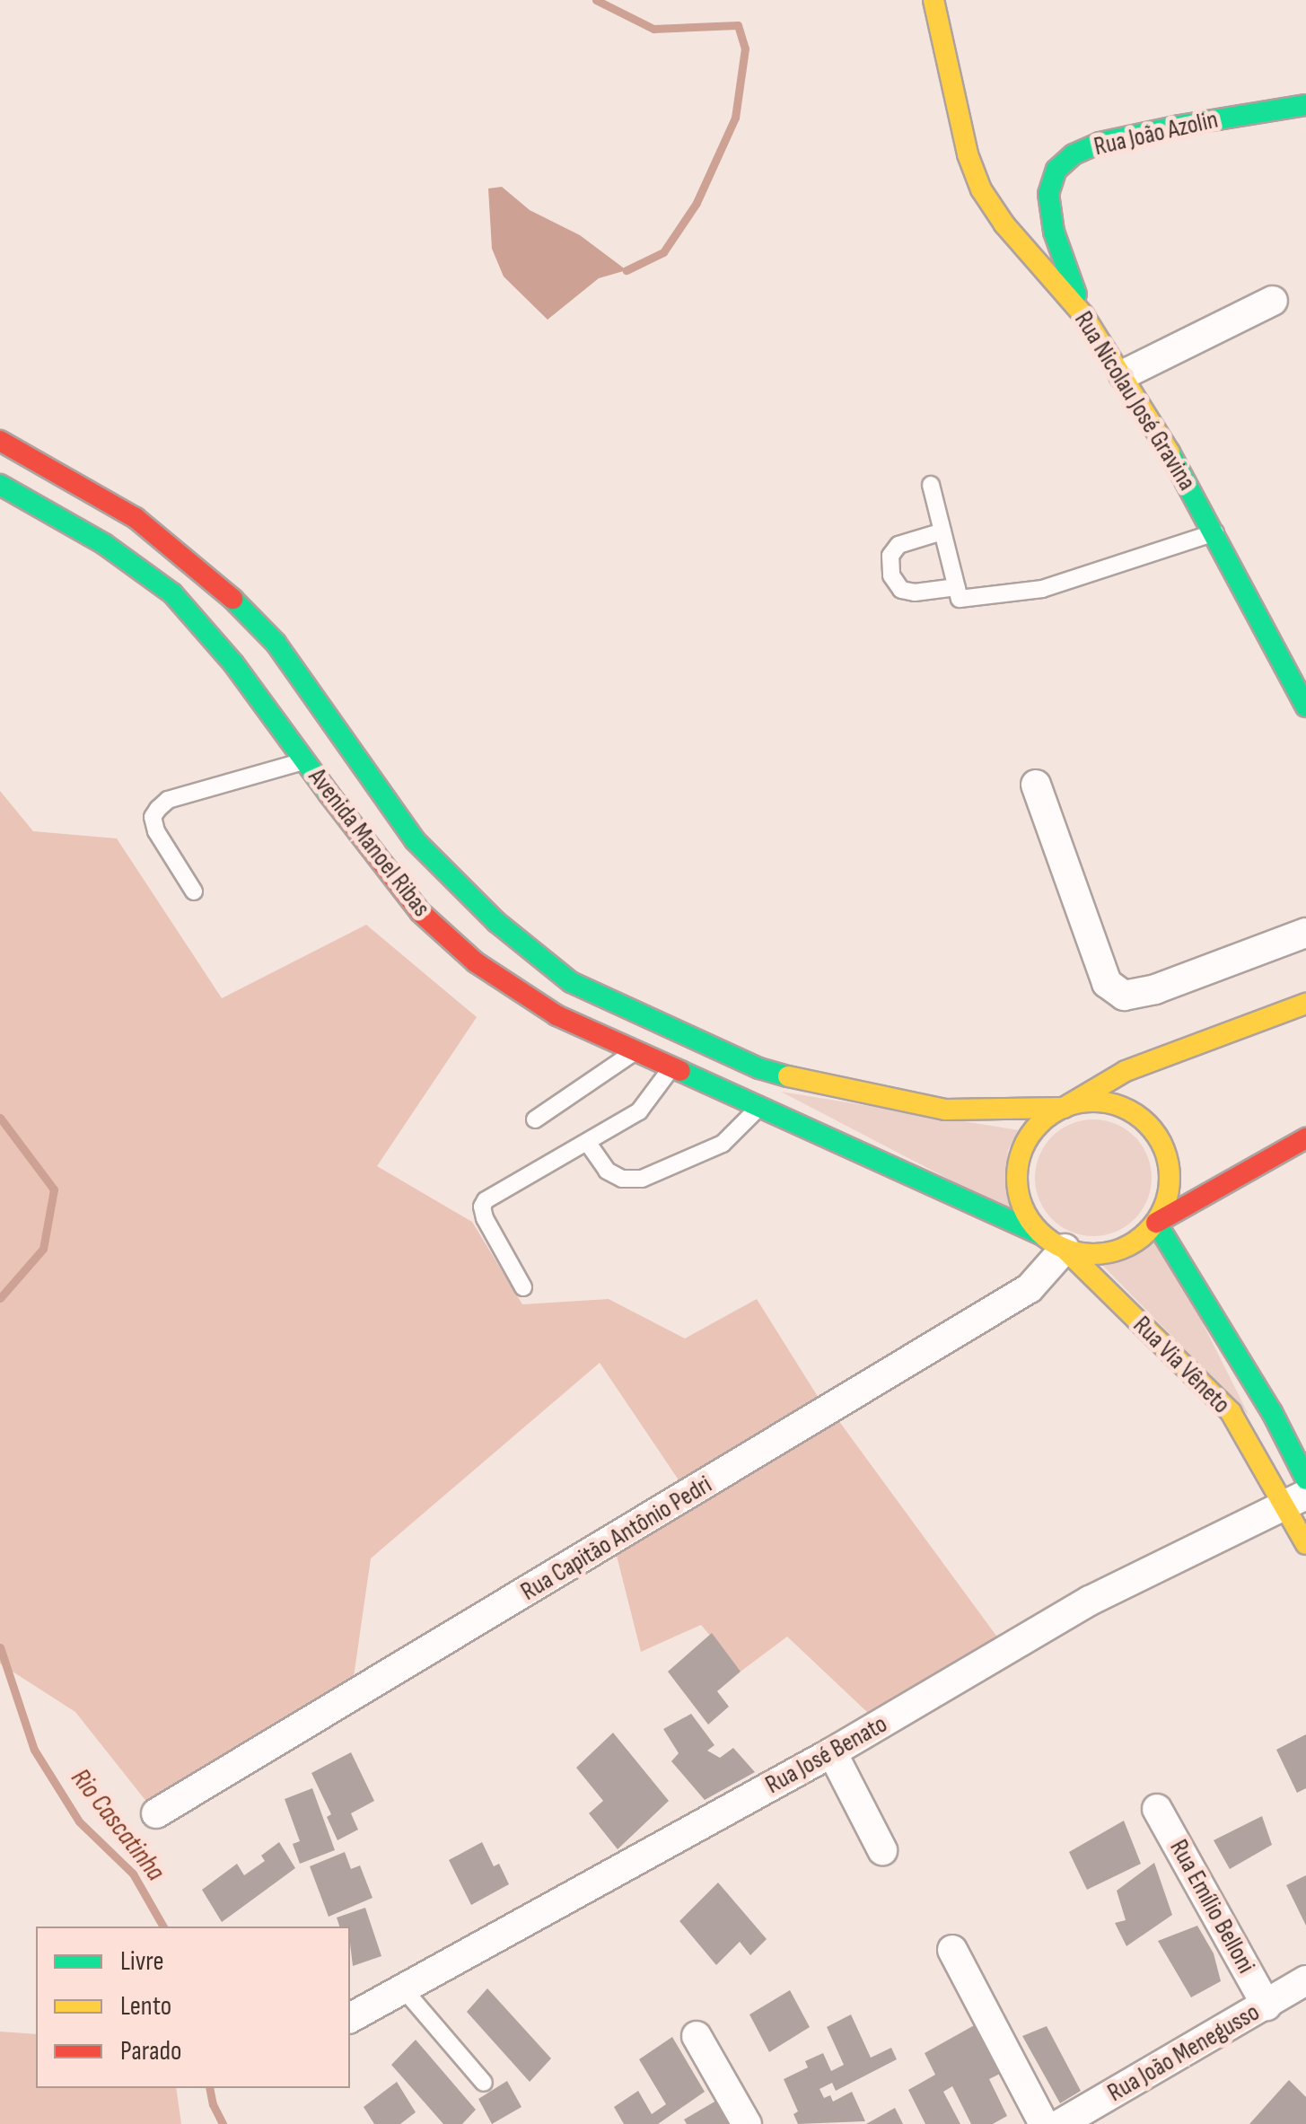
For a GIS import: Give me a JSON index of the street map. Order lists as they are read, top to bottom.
{
  "streets": {
    "main road": [
      "Rua João Azolin",
      "Rua Nicolau José Gravina",
      "Avenida Manoel Ribas",
      "Rua Via Vêneto"
    ],
    "street": [
      "Rua Capitão Antônio Pedri",
      "Rua José Benato",
      "Rua Emílio Belloni",
      "Rua João Menegusso"
    ]
  },
  "crossings": [
    ["Rua João Azolin", "Rua Nicolau José Gravina"],
    ["Avenida Manoel Ribas", "Rua Via Vêneto"],
    ["Avenida Manoel Ribas", "Rua Capitão Antônio Pedri"],
    ["Rua Via Vêneto", "Rua Capitão Antônio Pedri"],
    ["Rua Via Vêneto", "Rua José Benato"],
    ["Rua Emílio Belloni", "Rua João Menegusso"]
  ],
  "water": ["Rio Cascatinha"],
  "legend": ["Livre", "Lento", "Parado"]
}
